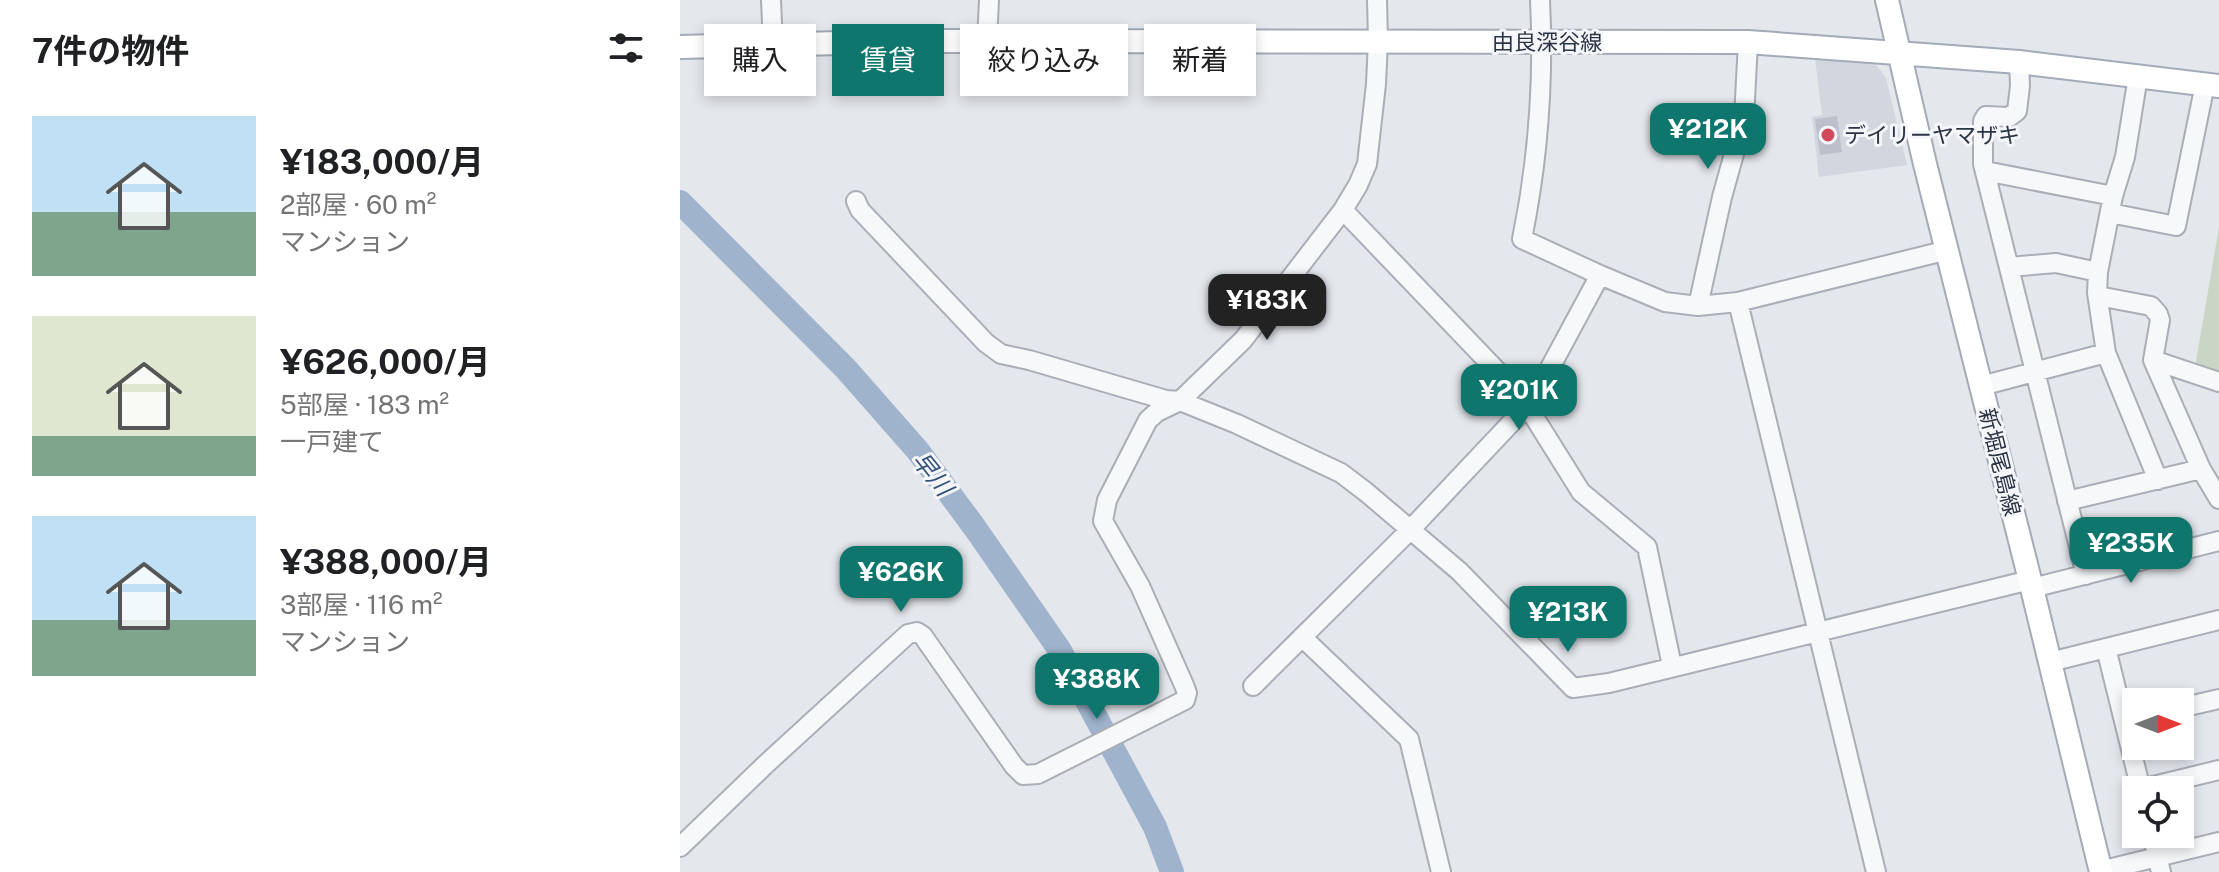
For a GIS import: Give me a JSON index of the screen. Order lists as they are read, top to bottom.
{
  "streets": {
    "main road": ["由良深谷線", "新堀尾島線"]
  },
  "crossings": [
    ["由良深谷線", "新堀尾島線"]
  ],
  "water": ["早川"],
  "places": ["デイリーヤマザキ"],
  "north": "right",
  "page": {
    "heading": "7件の物件",
    "chip": [
      "購入",
      "賃貸",
      "絞り込み",
      "新着"
    ],
    "list": [
      {
        "name": "¥183,000/月",
        "note": "2部屋 · 60 m² · マンション"
      },
      {
        "name": "¥626,000/月",
        "note": "5部屋 · 183 m² · 一戸建て"
      },
      {
        "name": "¥388,000/月",
        "note": "3部屋 · 116 m² · マンション"
      }
    ],
    "price": [
      "¥212K",
      "¥183K",
      "¥201K",
      "¥235K",
      "¥626K",
      "¥213K",
      "¥388K"
    ]
  }
}
